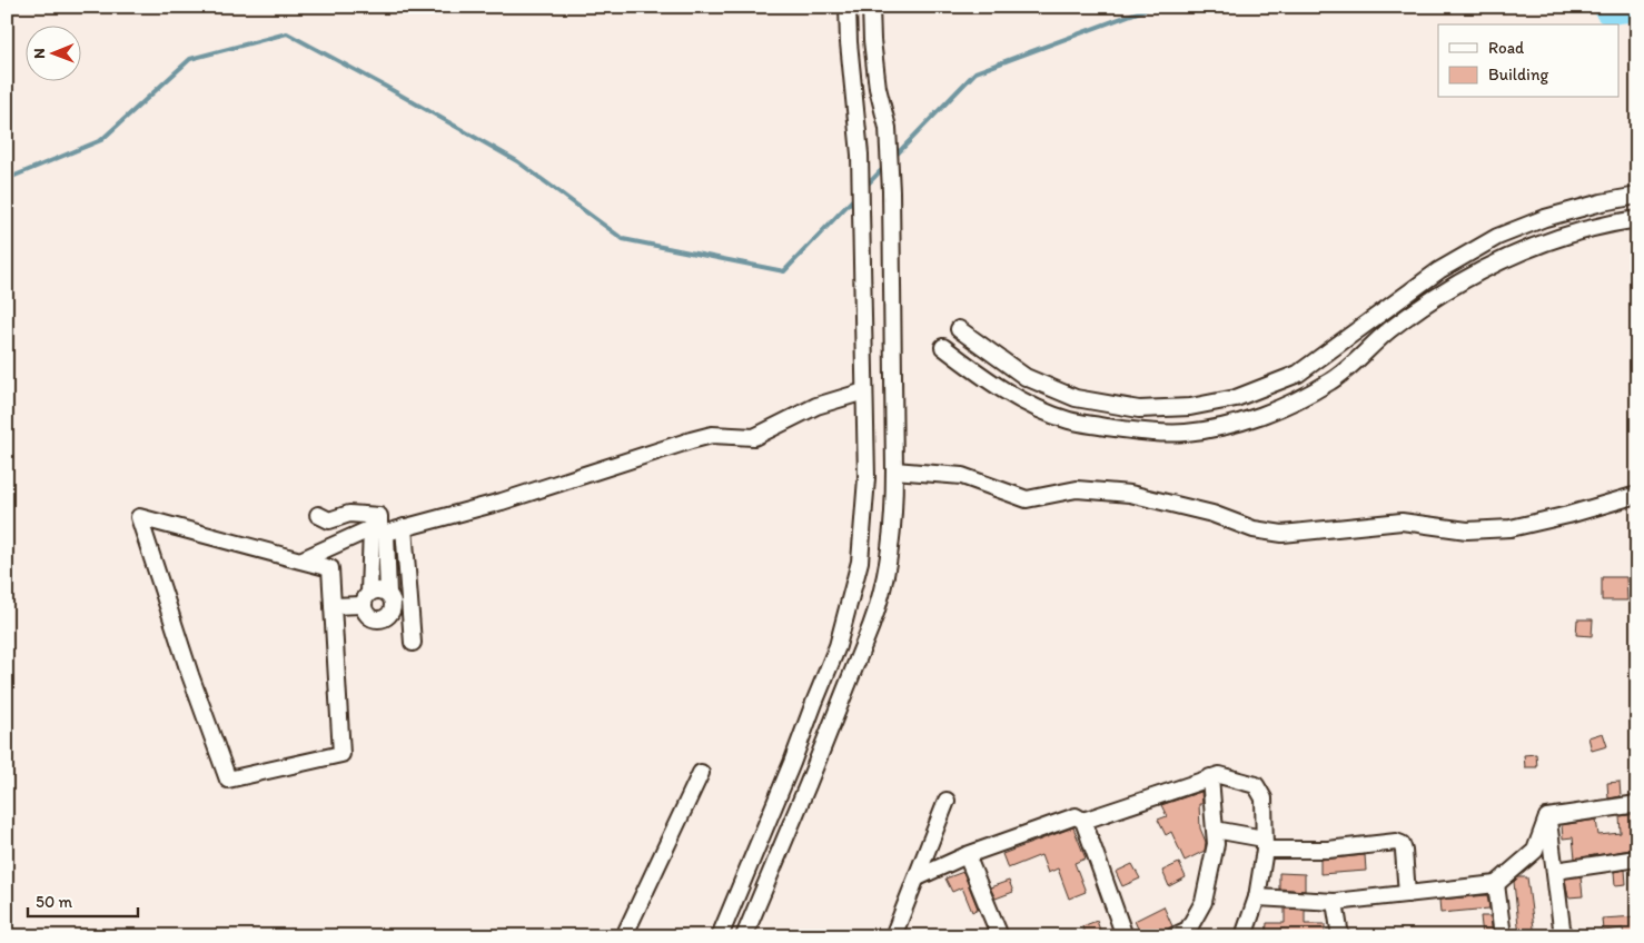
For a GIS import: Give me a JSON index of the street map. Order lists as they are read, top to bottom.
{
  "legend": ["Road", "Building"],
  "scale_bar": "50 m",
  "north": "left"
}
